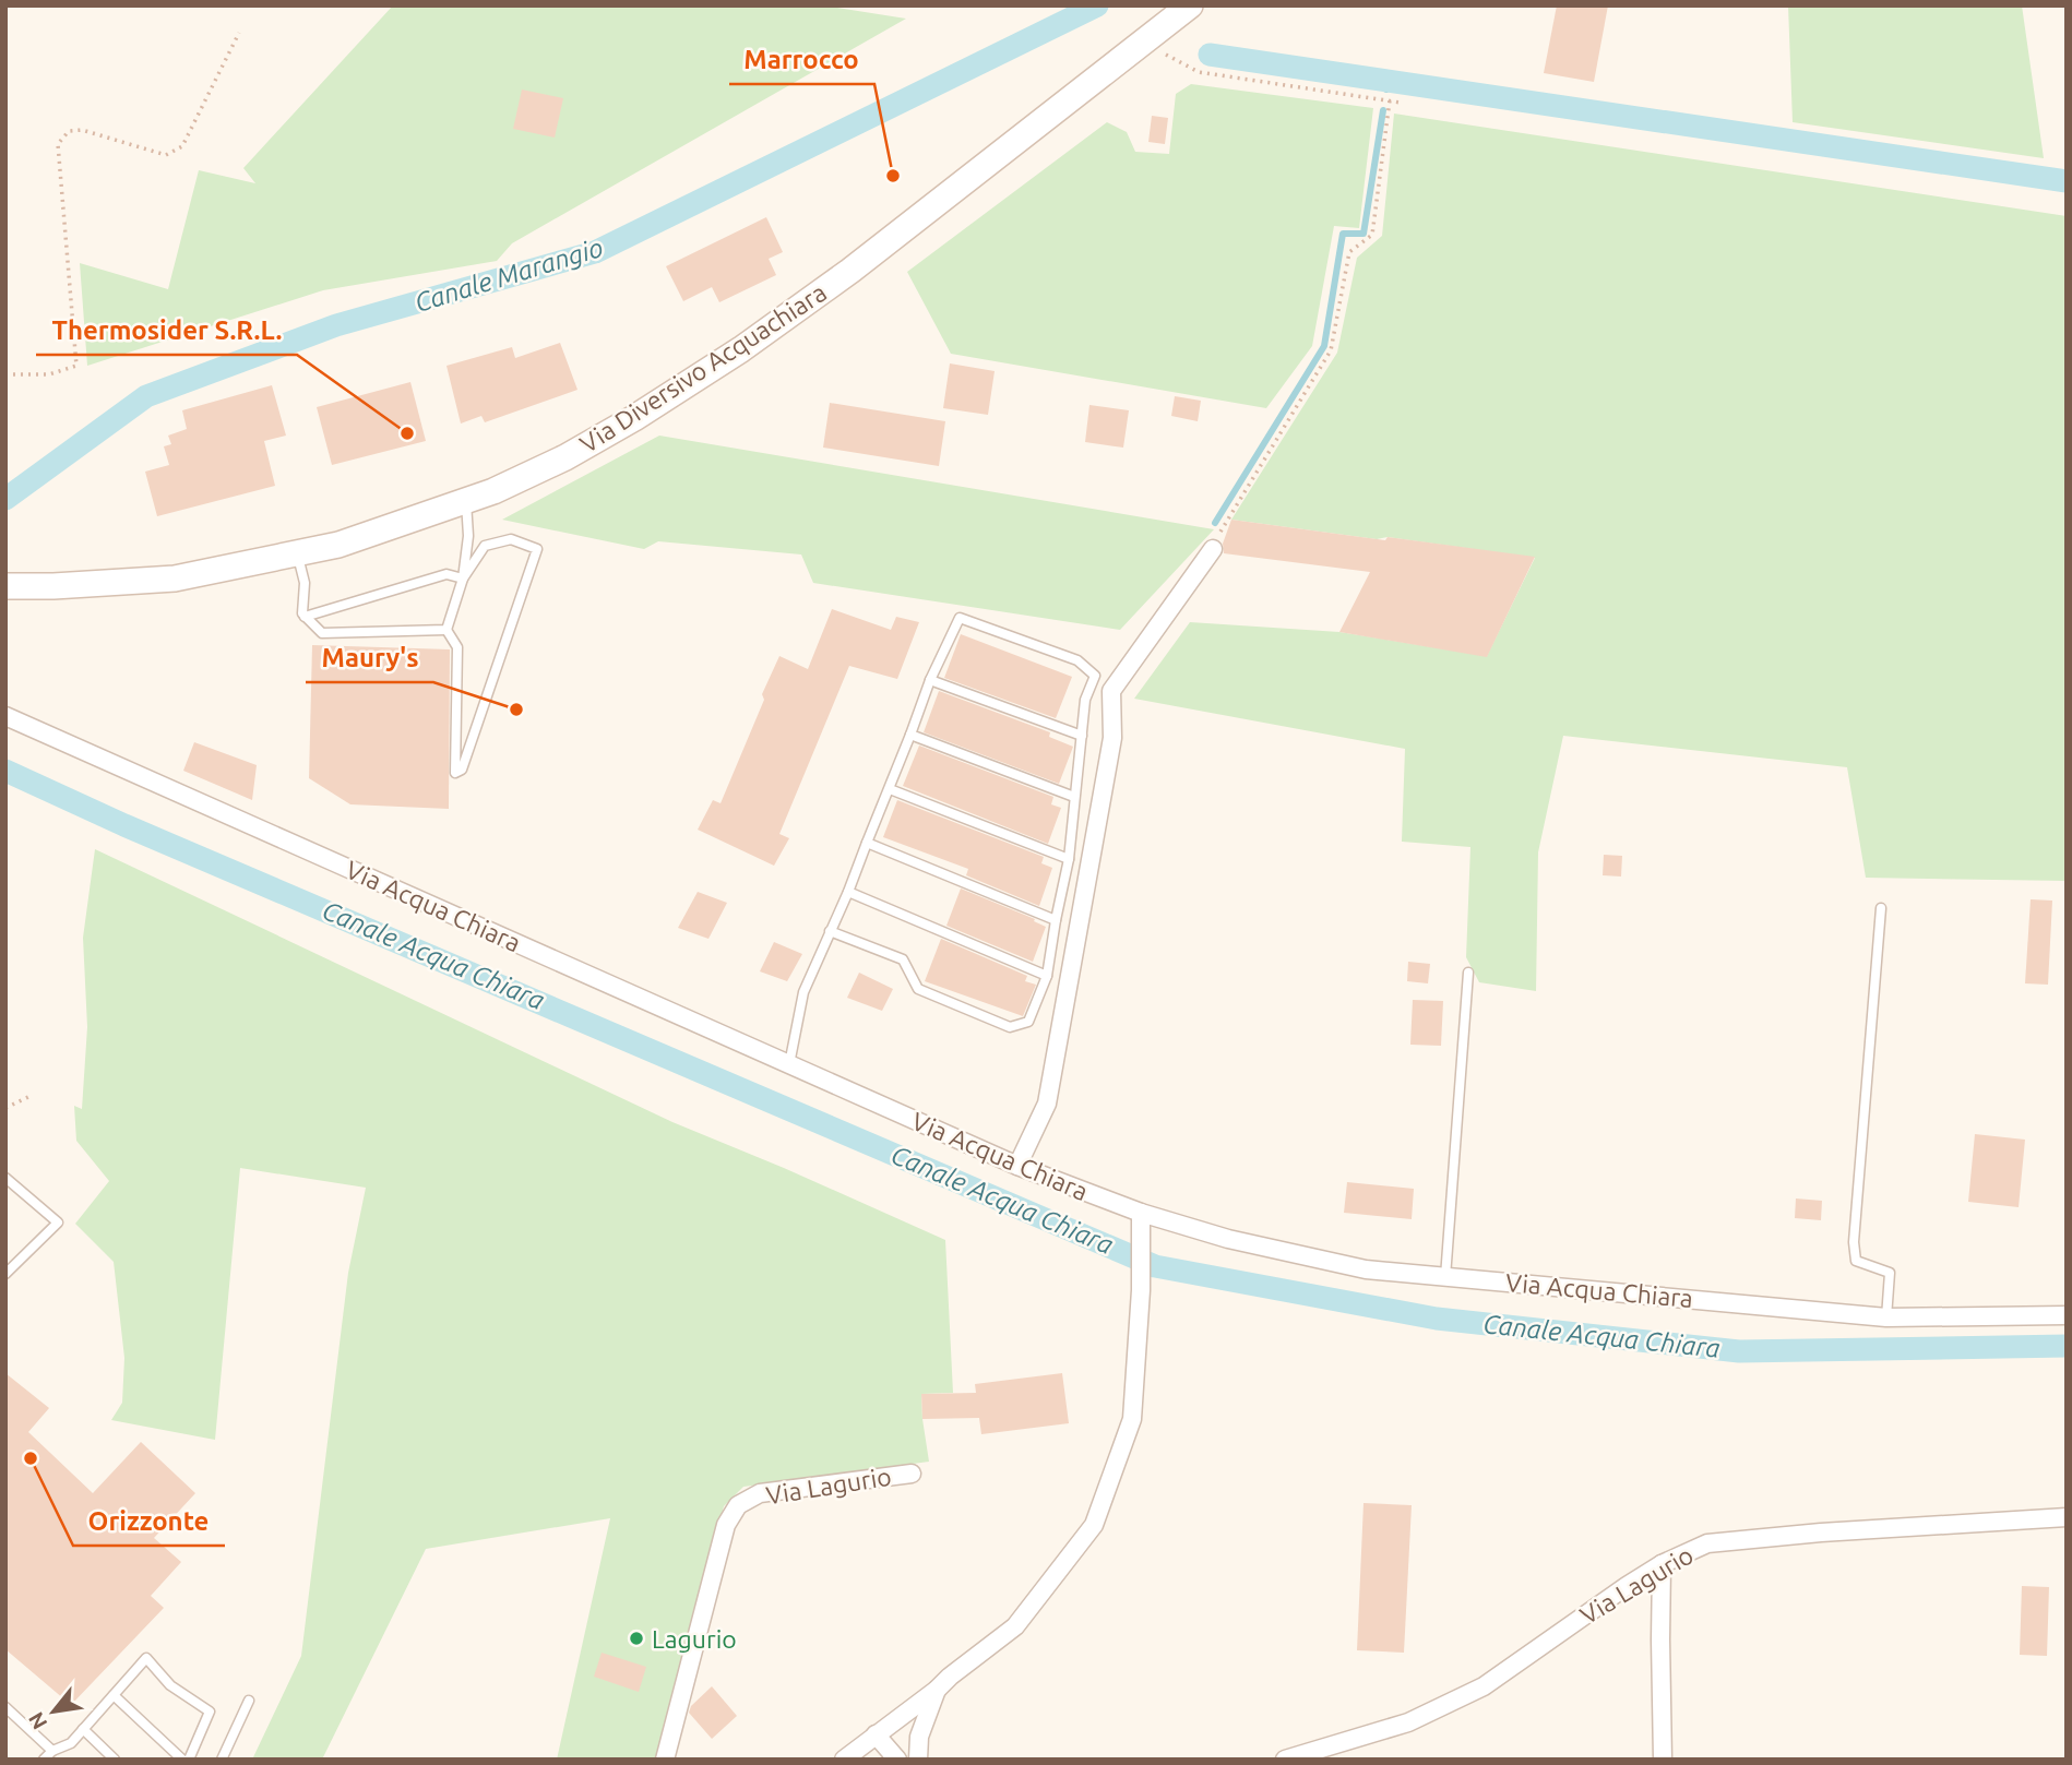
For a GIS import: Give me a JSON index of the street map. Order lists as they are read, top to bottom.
{
  "streets": {
    "main road": ["Via Diversivo Acquachiara"],
    "street": ["Via Acqua Chiara", "Via Lagurio"]
  },
  "water": ["Canale Marangio", "Canale Acqua Chiara"],
  "places": [
    "Marrocco",
    "Thermosider S.R.L.",
    "Maury's",
    "Orizzonte",
    "Lagurio"
  ],
  "north": "bottom left"
}
